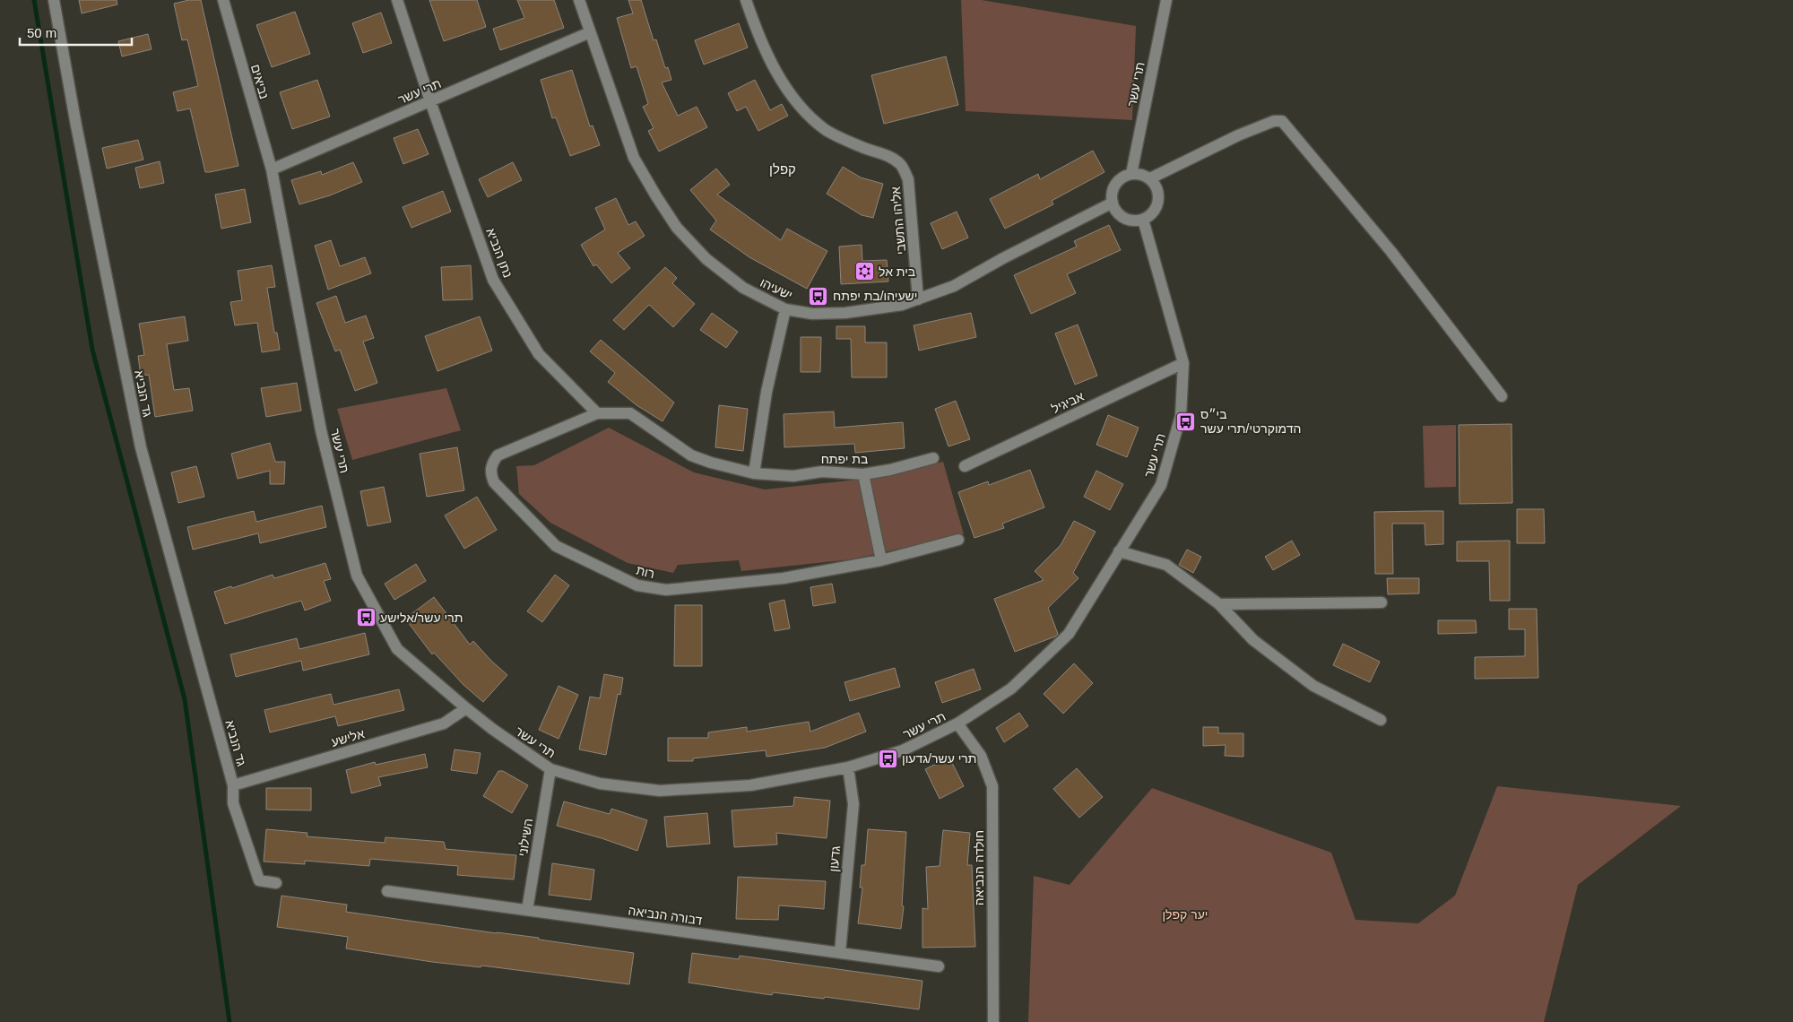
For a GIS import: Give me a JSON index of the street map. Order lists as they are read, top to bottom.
{
  "streets": {
    "street": [
      "נביאים",
      "תרי עשר",
      "אליהו התשבי",
      "נתן הנביא",
      "ישעיהו",
      "גד הנביא",
      "אביגיל",
      "בת יפתח",
      "רות",
      "אלישע",
      "השילוני",
      "גדעון",
      "חולדה הנביאה",
      "דבורה הנביאה"
    ]
  },
  "crossings": [
    ["נביאים", "תרי עשר"],
    ["תרי עשר", "נתן הנביא"],
    ["תרי עשר", "ישעיהו"],
    ["תרי עשר", "אביגיל"],
    ["תרי עשר", "אלישע"],
    ["תרי עשר", "השילוני"],
    ["תרי עשר", "גדעון"],
    ["תרי עשר", "חולדה הנביאה"],
    ["אליהו התשבי", "ישעיהו"],
    ["נתן הנביא", "בת יפתח"],
    ["נתן הנביא", "רות"],
    ["גד הנביא", "אלישע"],
    ["בת יפתח", "רות"],
    ["השילוני", "דבורה הנביאה"],
    ["גדעון", "דבורה הנביאה"]
  ],
  "districts": ["קפלן"],
  "parks": ["יער קפלן"],
  "places": {
    "synagogue": ["בית אל"],
    "bus stop": [
      "ישעיהו/בת יפתח",
      "בי״ס הדמוקרטי/תרי עשר",
      "תרי עשר/אלישע",
      "תרי עשר/גדעון"
    ]
  },
  "scale_bar": "50 m"
}
